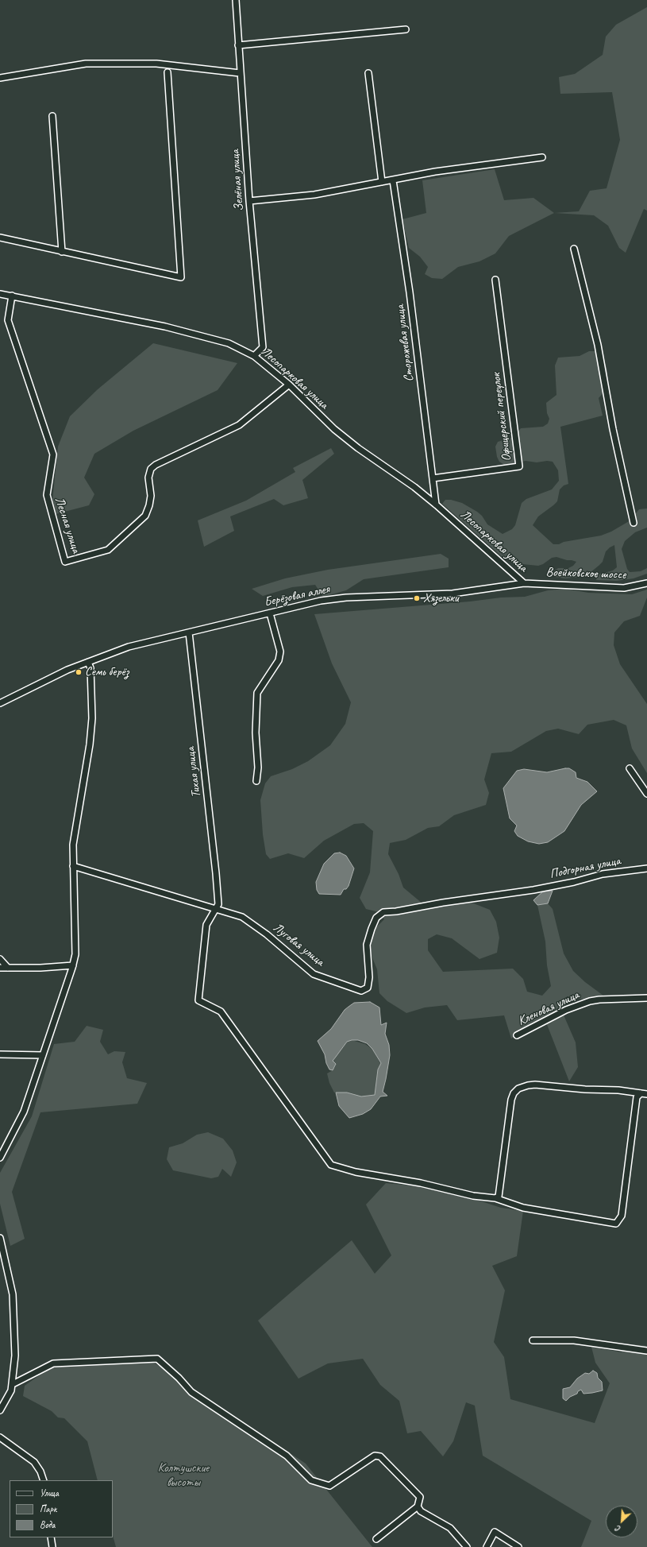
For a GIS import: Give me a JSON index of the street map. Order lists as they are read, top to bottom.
{
  "streets": {
    "street": [
      "Зелёная улица",
      "Сторожевая улица",
      "Лесопарковая улица",
      "Офицерский переулок",
      "Лесная улица",
      "Воейковское шоссе",
      "Берёзовая аллея",
      "Тихая улица",
      "Подгорная улица",
      "Луговая улица",
      "Кленовая улица"
    ]
  },
  "crossings": [
    ["Зелёная улица", "Лесопарковая улица"],
    ["Сторожевая улица", "Лесопарковая улица"],
    ["Сторожевая улица", "Офицерский переулок"],
    ["Лесопарковая улица", "Лесная улица"],
    ["Лесопарковая улица", "Воейковское шоссе"],
    ["Лесопарковая улица", "Берёзовая аллея"],
    ["Воейковское шоссе", "Берёзовая аллея"],
    ["Берёзовая аллея", "Тихая улица"],
    ["Тихая улица", "Луговая улица"],
    ["Подгорная улица", "Луговая улица"]
  ],
  "parks": ["Колтушские высоты"],
  "places": ["Хязельки", "Семь берёз"],
  "legend": ["Улица", "Парк", "Вода"],
  "north": "bottom left"
}
